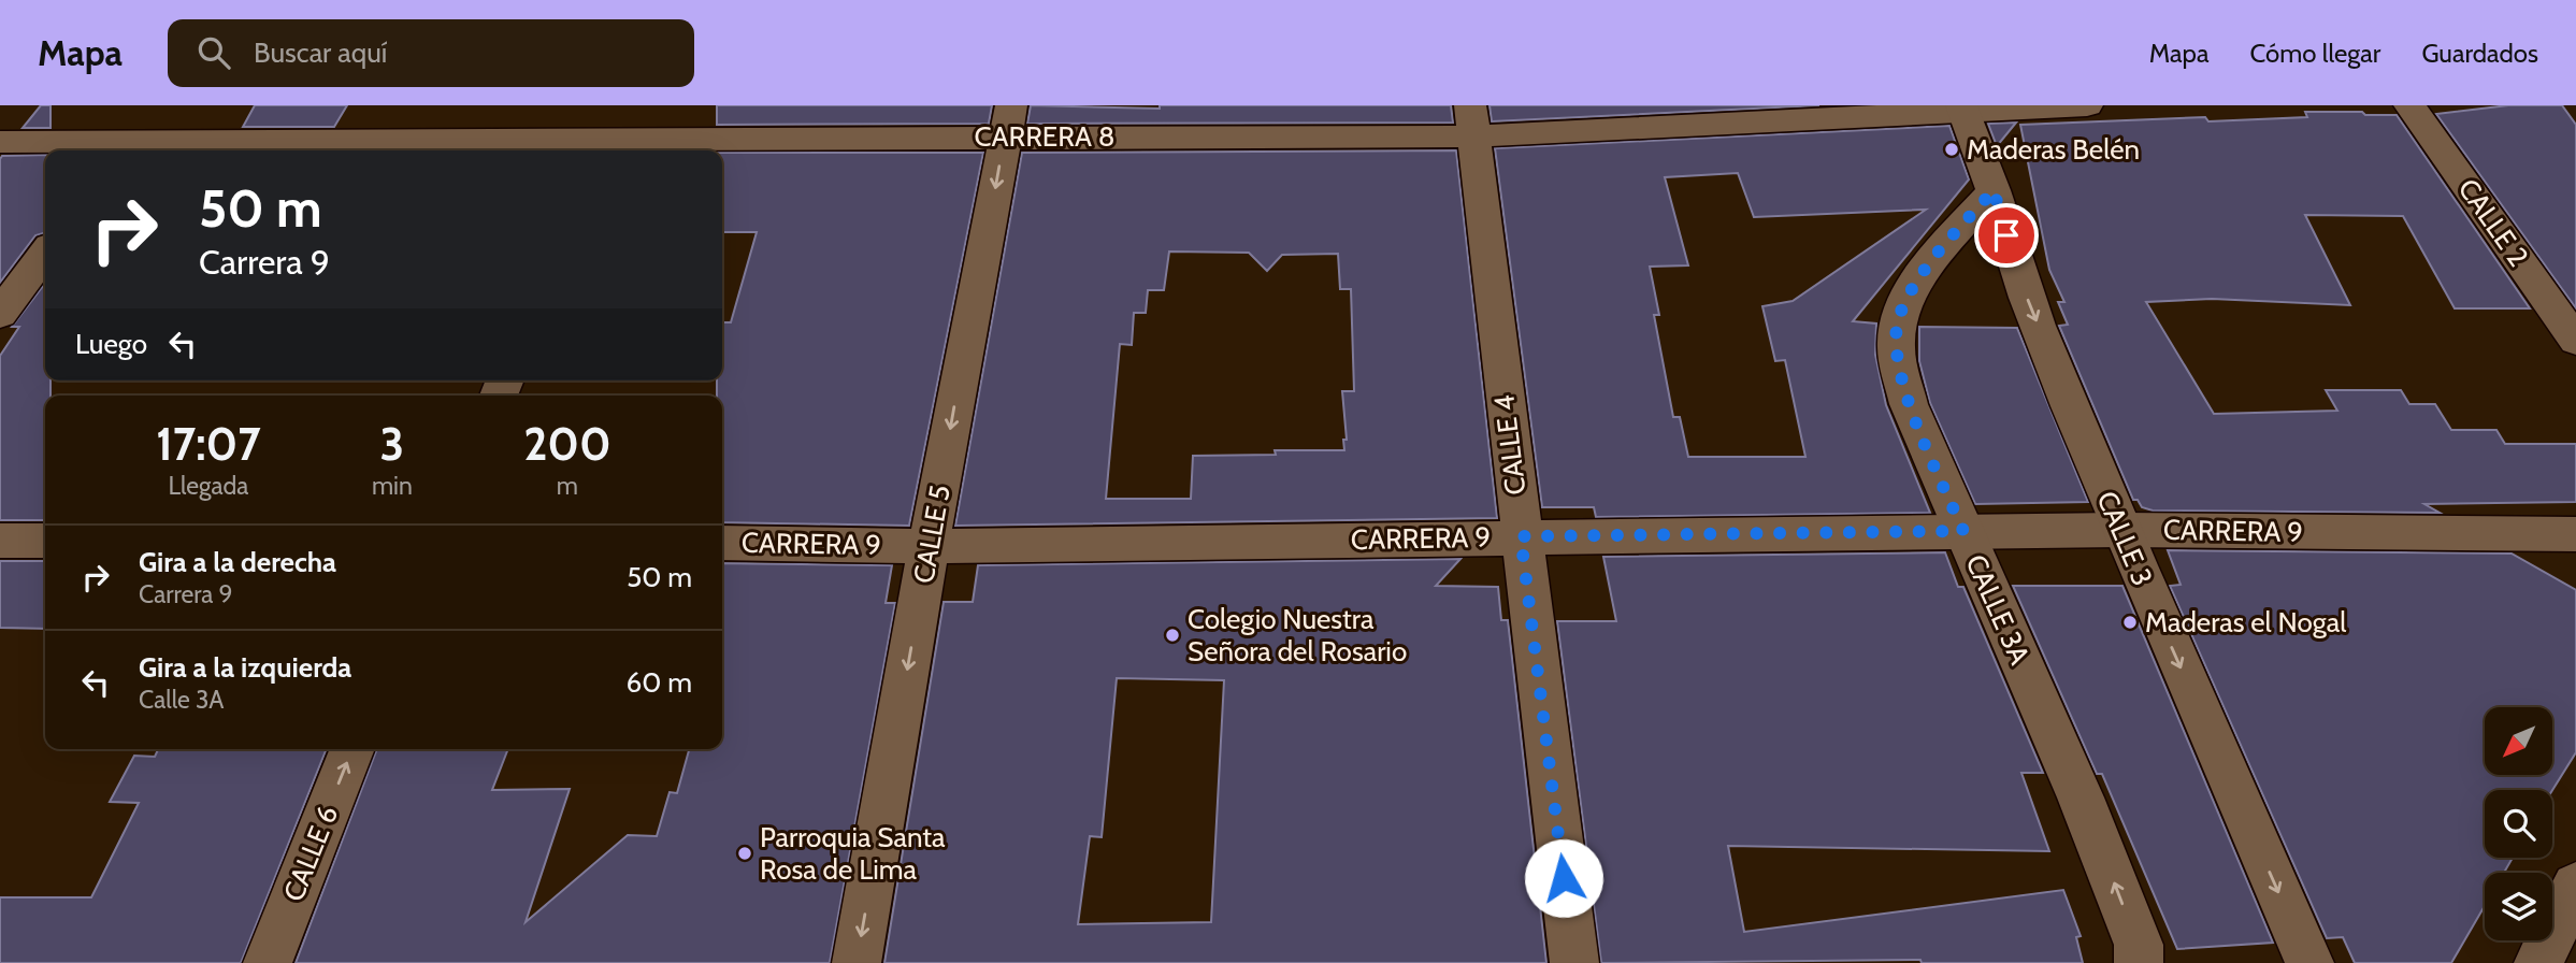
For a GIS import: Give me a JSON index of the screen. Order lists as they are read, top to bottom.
{
  "streets": {
    "street": [
      "CARRERA 8",
      "CALLE 2",
      "CALLE 4",
      "CARRERA 9",
      "CALLE 5",
      "CALLE 3",
      "CALLE 3A",
      "CALLE 6"
    ]
  },
  "crossings": [
    ["CARRERA 8", "CALLE 4"],
    ["CARRERA 8", "CALLE 5"],
    ["CARRERA 8", "CALLE 3"],
    ["CALLE 4", "CARRERA 9"],
    ["CARRERA 9", "CALLE 5"],
    ["CARRERA 9", "CALLE 3"],
    ["CARRERA 9", "CALLE 3A"],
    ["CALLE 3", "CALLE 3A"]
  ],
  "one_way": [
    "CALLE 5",
    "CALLE 3",
    "CALLE 3A",
    "CALLE 6"
  ],
  "places": [
    "Maderas Belén",
    "Maderas el Nogal",
    "Colegio Nuestra Señora del Rosario",
    "Parroquia Santa Rosa de Lima"
  ],
  "north": "bottom left",
  "page": {
    "header": "Mapa",
    "search": "Buscar aquí",
    "nav": ["Mapa", "Cómo llegar", "Guardados"],
    "turn": ["50 m", "Carrera 9"],
    "then": "Luego",
    "eta": [
      "17:07",
      "Llegada",
      "3",
      "min",
      "200",
      "m"
    ],
    "list": [
      {
        "name": "Gira a la derecha",
        "note": "Carrera 9",
        "value": "50 m"
      },
      {
        "name": "Gira a la izquierda",
        "note": "Calle 3A",
        "value": "60 m"
      }
    ]
  }
}
